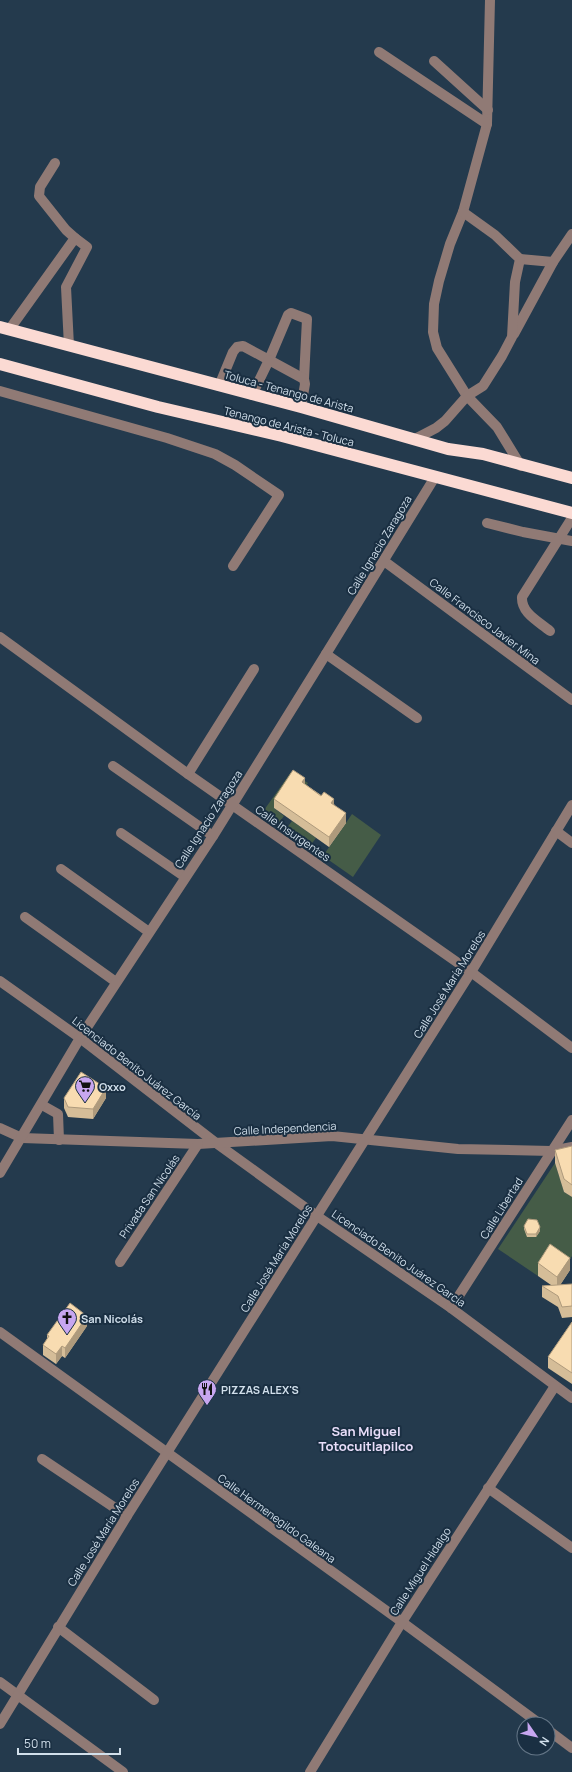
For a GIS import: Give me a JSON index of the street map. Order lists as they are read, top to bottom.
{
  "streets": {
    "highway": ["Toluca - Tenango de Arista", "Tenango de Arista - Toluca"],
    "street": [
      "Calle Ignacio Zaragoza",
      "Calle Francisco Javier Mina",
      "Calle Insurgentes",
      "Calle José María Morelos",
      "Licenciado Benito Juárez García",
      "Calle Independencia",
      "Privada San Nicolás",
      "Calle Libertad",
      "Calle Hermenegildo Galeana",
      "Calle Miguel Hidalgo"
    ]
  },
  "crossings": [
    ["Tenango de Arista - Toluca", "Calle Ignacio Zaragoza"],
    ["Calle Ignacio Zaragoza", "Calle Francisco Javier Mina"],
    ["Calle Ignacio Zaragoza", "Calle Insurgentes"],
    ["Calle Ignacio Zaragoza", "Licenciado Benito Juárez García"],
    ["Calle Ignacio Zaragoza", "Calle Independencia"],
    ["Calle Insurgentes", "Calle José María Morelos"],
    ["Calle José María Morelos", "Licenciado Benito Juárez García"],
    ["Calle José María Morelos", "Calle Independencia"],
    ["Calle José María Morelos", "Calle Hermenegildo Galeana"],
    ["Licenciado Benito Juárez García", "Calle Independencia"],
    ["Licenciado Benito Juárez García", "Calle Libertad"],
    ["Licenciado Benito Juárez García", "Calle Miguel Hidalgo"],
    ["Calle Independencia", "Privada San Nicolás"],
    ["Calle Independencia", "Calle Libertad"],
    ["Calle Hermenegildo Galeana", "Calle Miguel Hidalgo"]
  ],
  "districts": ["San Miguel Totocuitlapilco"],
  "places": {
    "supermarket": ["Oxxo"],
    "church": ["San Nicolás"],
    "restaurant": ["PIZZAS ALEX'S"]
  },
  "scale_bar": "50 m",
  "north": "bottom right"
}
